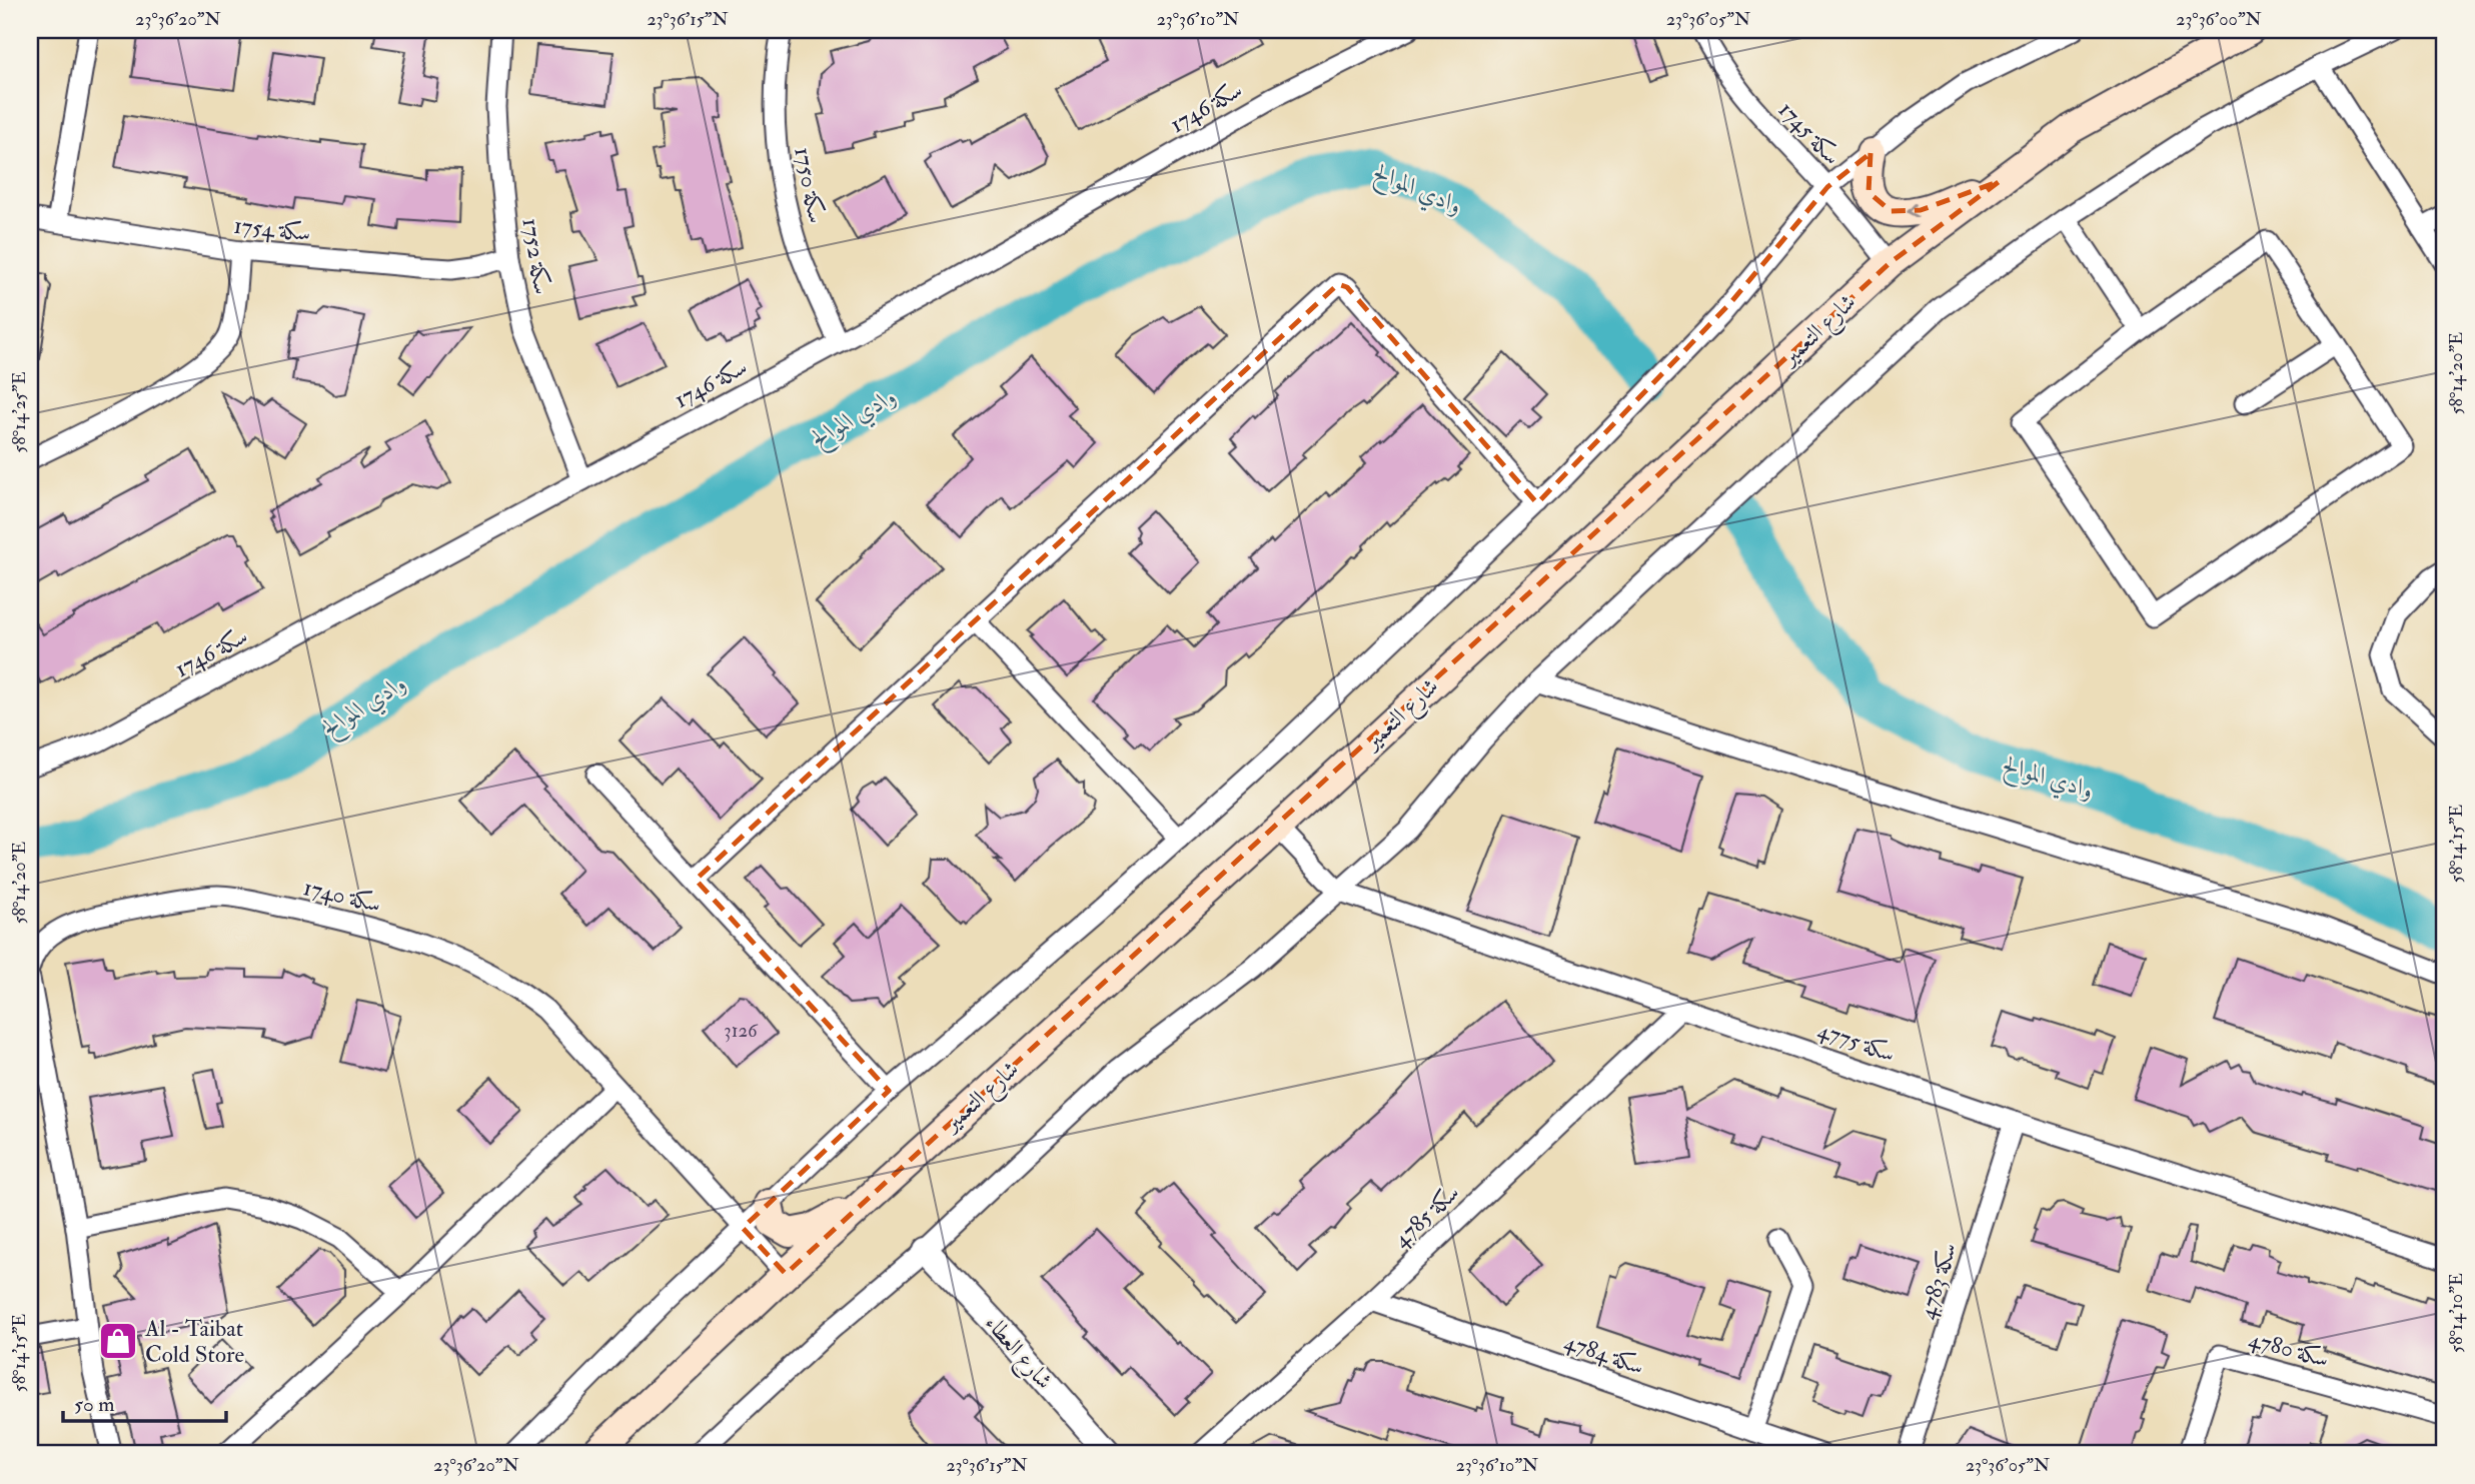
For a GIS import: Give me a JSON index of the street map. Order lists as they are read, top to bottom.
{
  "streets": {
    "main road": ["شارع التعمير"],
    "street": [
      "سكة 1746",
      "سكة 1745",
      "سكة 1750",
      "سكة 1754",
      "سكة 1752",
      "سكة 1740",
      "سكة 4775",
      "سكة 4785",
      "سكة 4783",
      "سكة 4780",
      "شارع العطاء",
      "سكة 4784"
    ]
  },
  "crossings": [
    ["سكة 1746", "سكة 1750"],
    ["سكة 1746", "سكة 1752"],
    ["سكة 1745", "شارع التعمير"],
    ["سكة 1754", "سكة 1752"],
    ["شارع التعمير", "سكة 1740"],
    ["شارع التعمير", "سكة 4775"],
    ["سكة 4775", "سكة 4785"],
    ["سكة 4775", "سكة 4783"],
    ["سكة 4785", "سكة 4784"]
  ],
  "water": ["وادي الموالح"],
  "places": {
    "shop": ["Al - Taibat Cold Store"]
  },
  "house_numbers": ["3126"],
  "scale_bar": "50 m",
  "coordinates": [
    "23°36'20\"N",
    "23°36'15\"N",
    "23°36'10\"N",
    "23°36'05\"N",
    "23°36'00\"N",
    "58°14'20\"E",
    "58°14'25\"E",
    "58°14'15\"E",
    "58°14'10\"E"
  ]
}
